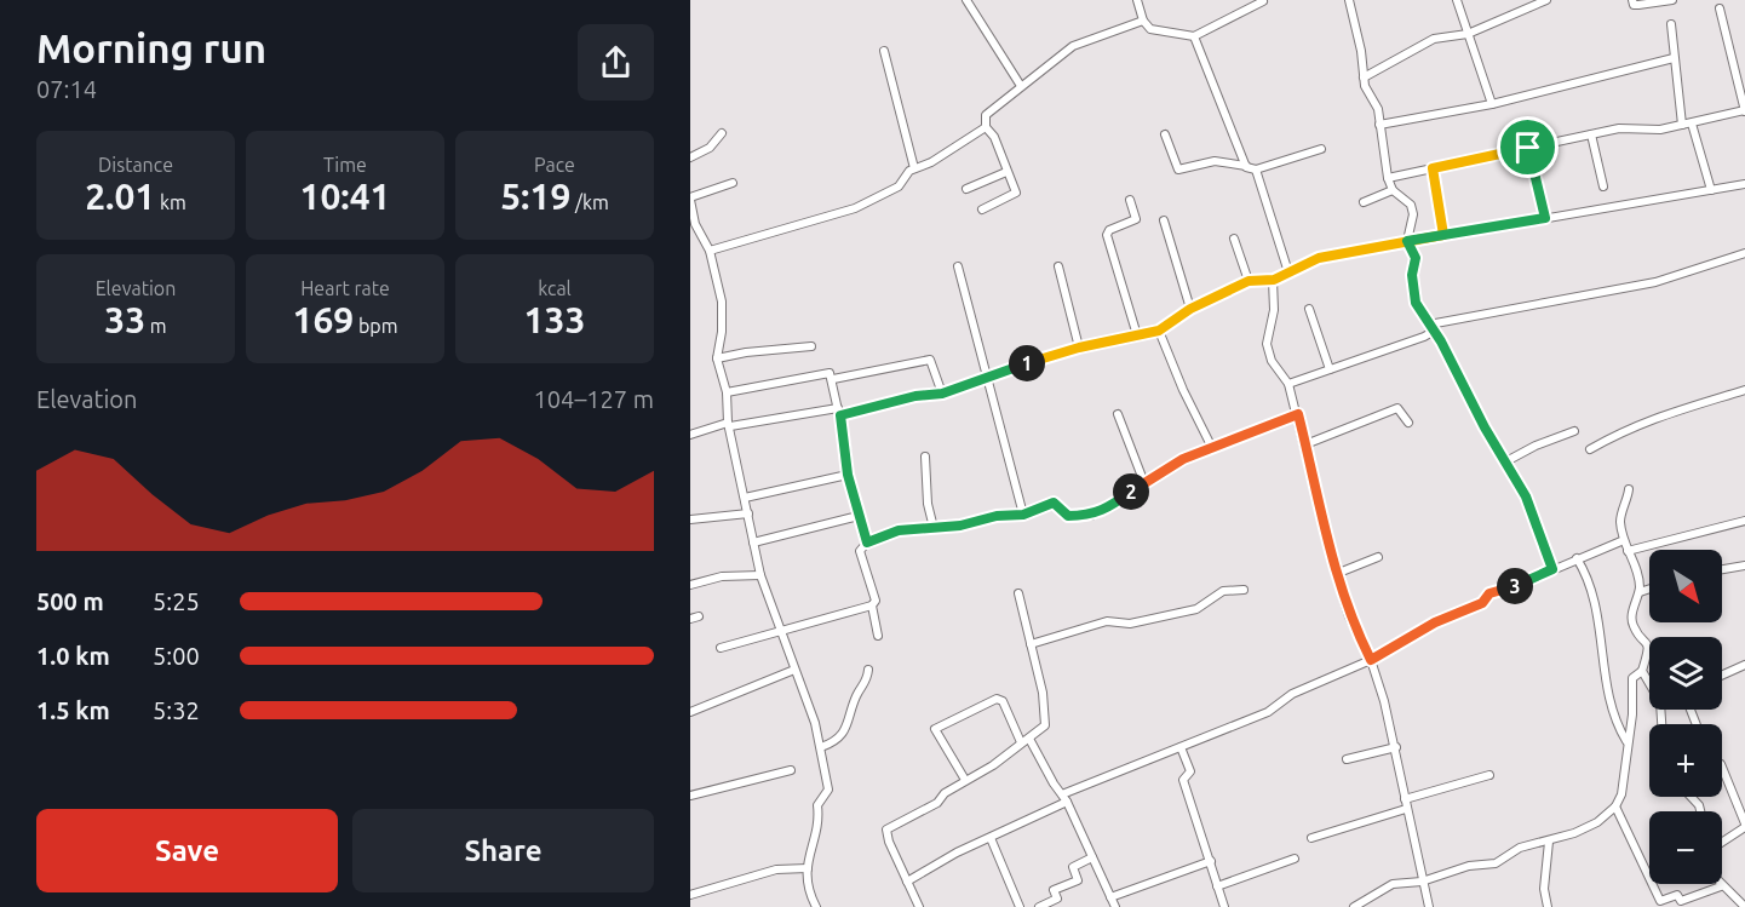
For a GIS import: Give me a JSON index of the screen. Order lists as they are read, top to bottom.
{
  "north": "bottom right",
  "page": {
    "heading": ["Morning run", "07:14"],
    "stats": [
      ["Distance", "2.01 km"],
      ["Time", "10:41"],
      ["Pace", "5:19 /km"],
      ["Elevation", "33 m"],
      ["Heart rate", "169 bpm"],
      ["kcal", "133"]
    ],
    "pins": ["1", "2", "3"],
    "chart": ["Elevation", "104–127 m"],
    "map_buttons": ["+", "−"],
    "list": [
      {
        "name": "500 m",
        "note": "5:25"
      },
      {
        "name": "1.0 km",
        "note": "5:00"
      },
      {
        "name": "1.5 km",
        "note": "5:32"
      }
    ],
    "buttons": ["Save", "Share"]
  }
}
